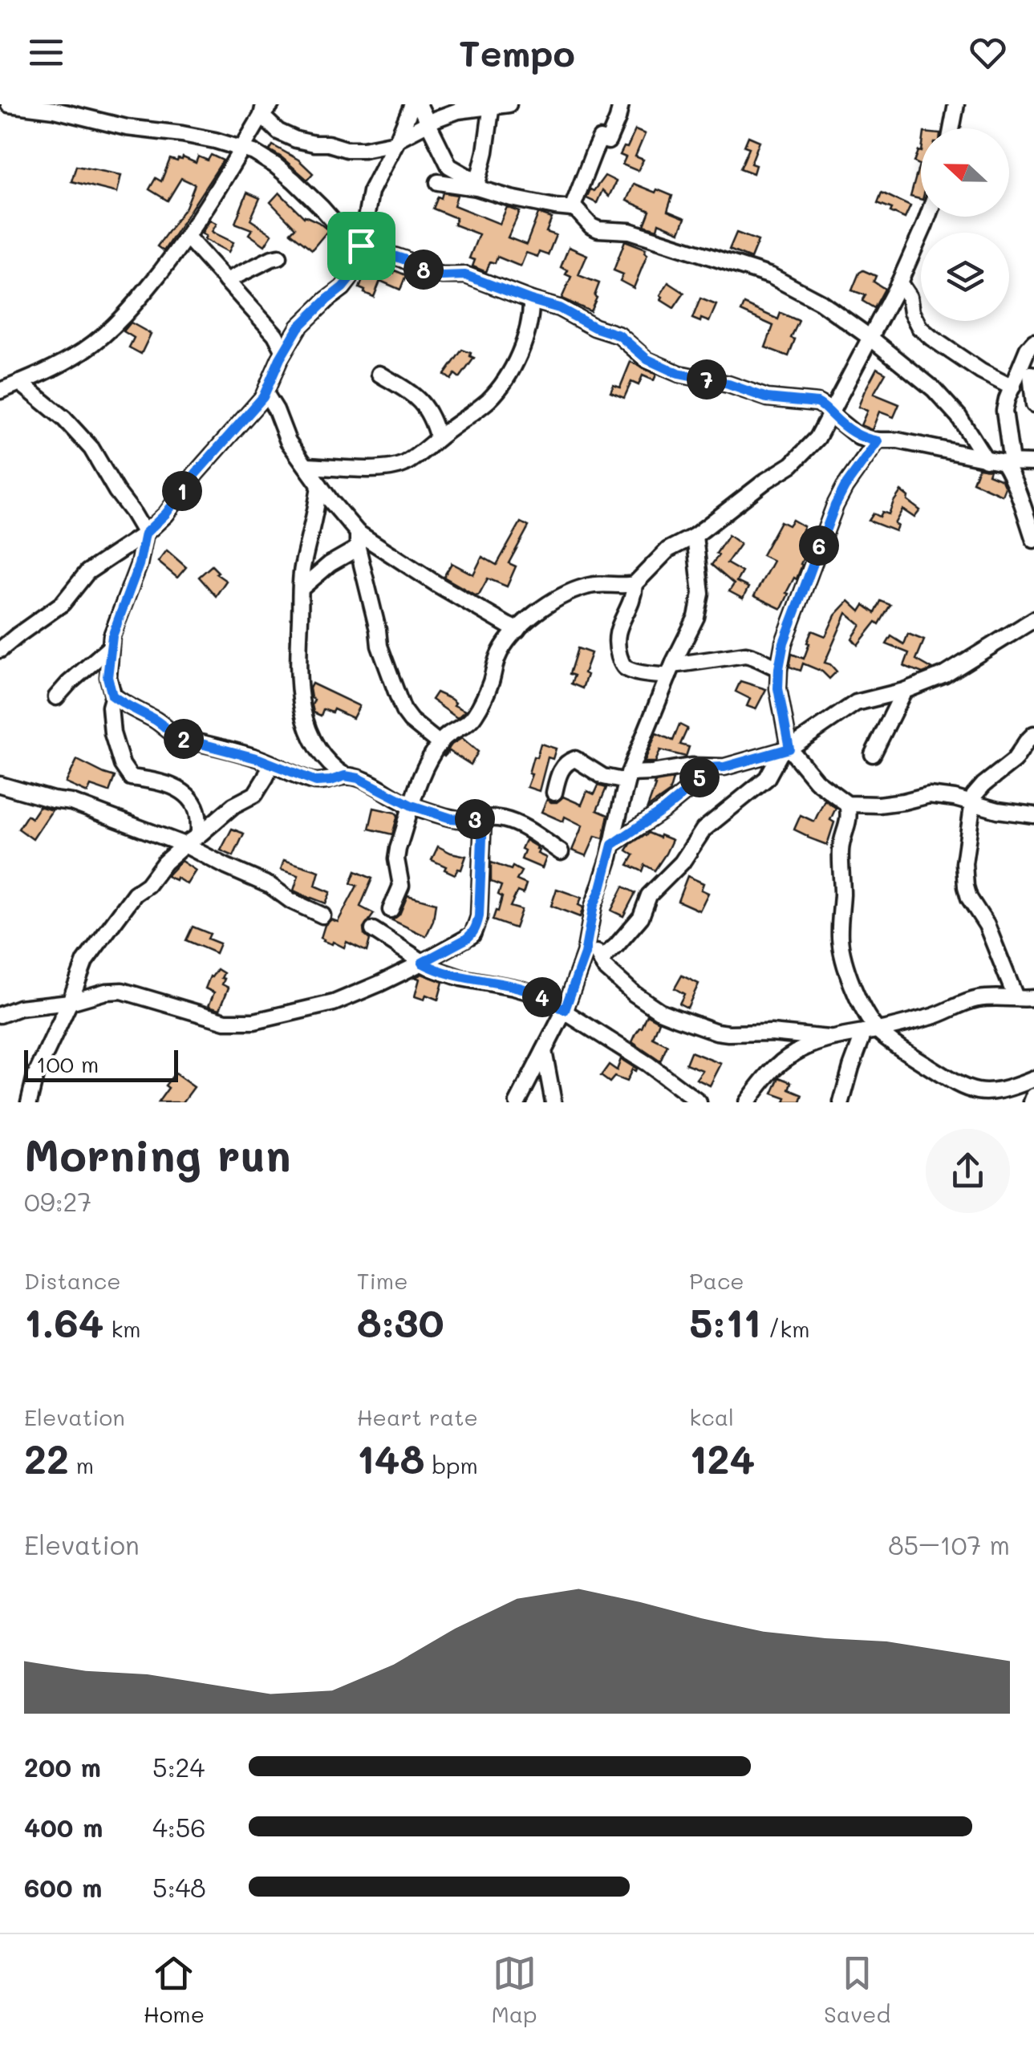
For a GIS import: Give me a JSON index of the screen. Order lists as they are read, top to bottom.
{
  "scale_bar": "100 m",
  "north": "left",
  "page": {
    "header": "Tempo",
    "pins": [
      "8",
      "7",
      "1",
      "6",
      "2",
      "5",
      "3",
      "4"
    ],
    "scale": "100 m",
    "heading": ["Morning run", "09:27"],
    "stats": [
      ["Distance", "1.64 km"],
      ["Time", "8:30"],
      ["Pace", "5:11 /km"],
      ["Elevation", "22 m"],
      ["Heart rate", "148 bpm"],
      ["kcal", "124"]
    ],
    "chart": ["Elevation", "85–107 m"],
    "list": [
      {
        "name": "200 m",
        "note": "5:24"
      },
      {
        "name": "400 m",
        "note": "4:56"
      },
      {
        "name": "600 m",
        "note": "5:48"
      }
    ],
    "tabs": ["Home", "Map", "Saved"]
  }
}
